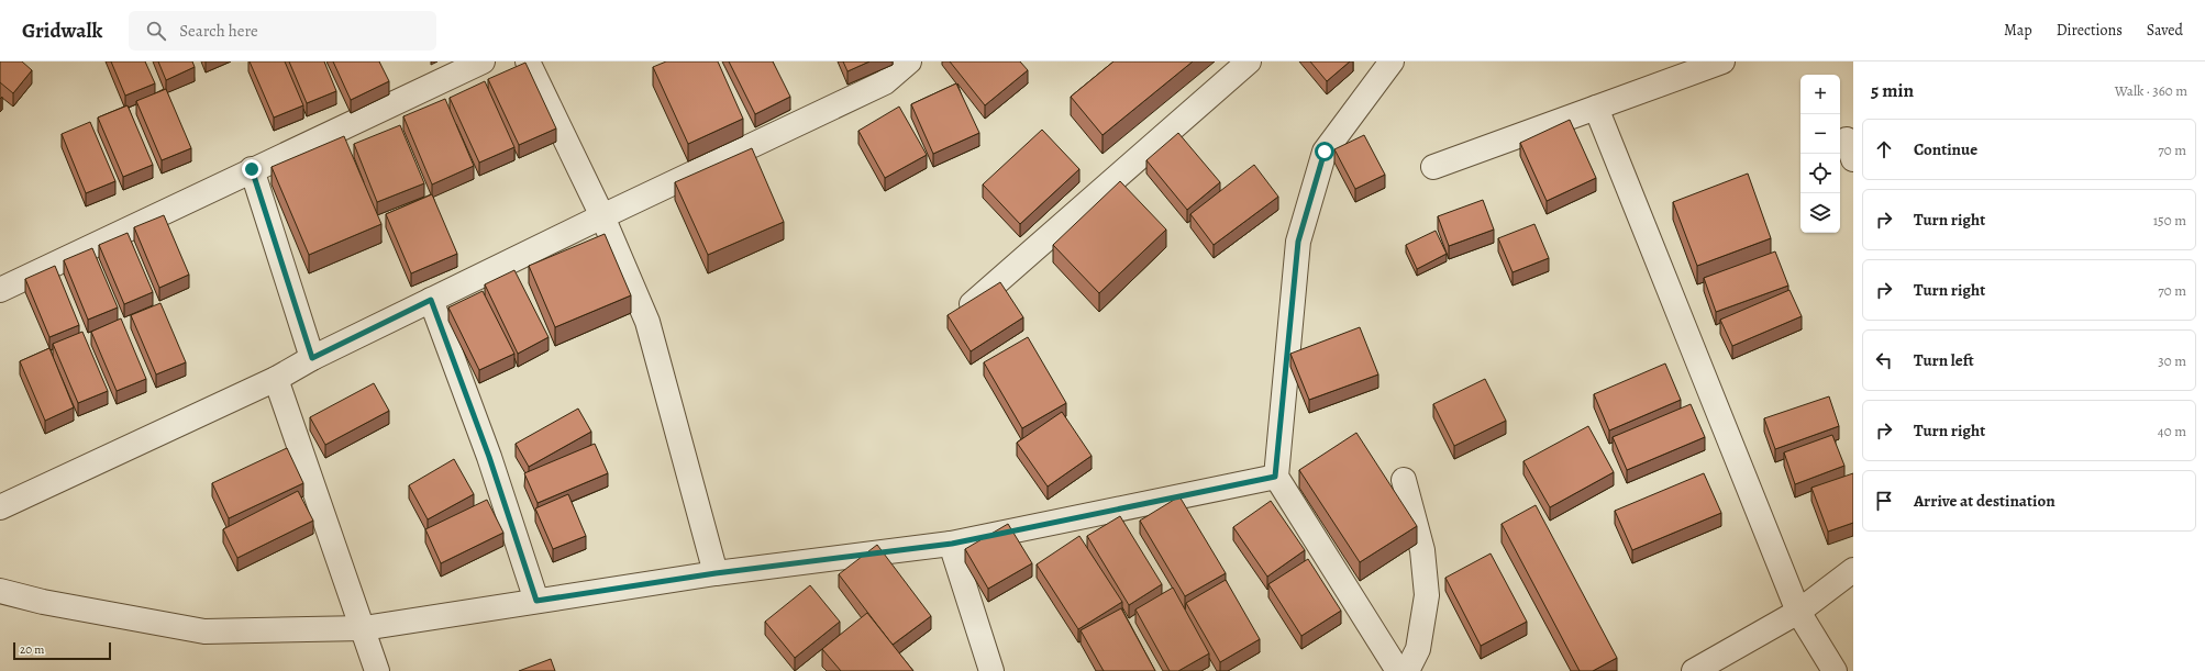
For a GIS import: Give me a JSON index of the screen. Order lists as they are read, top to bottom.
{
  "scale_bar": "20 m",
  "page": {
    "header": "Gridwalk",
    "search": "Search here",
    "nav": ["Map", "Directions", "Saved"],
    "heading": ["5 min", "Walk · 360 m"],
    "map_buttons": ["+", "−"],
    "list": [
      ["Continue", "70 m"],
      ["Turn right", "150 m"],
      ["Turn right", "70 m"],
      ["Turn left", "30 m"],
      ["Turn right", "40 m"],
      "Arrive at destination"
    ],
    "scale": "20 m"
  }
}
